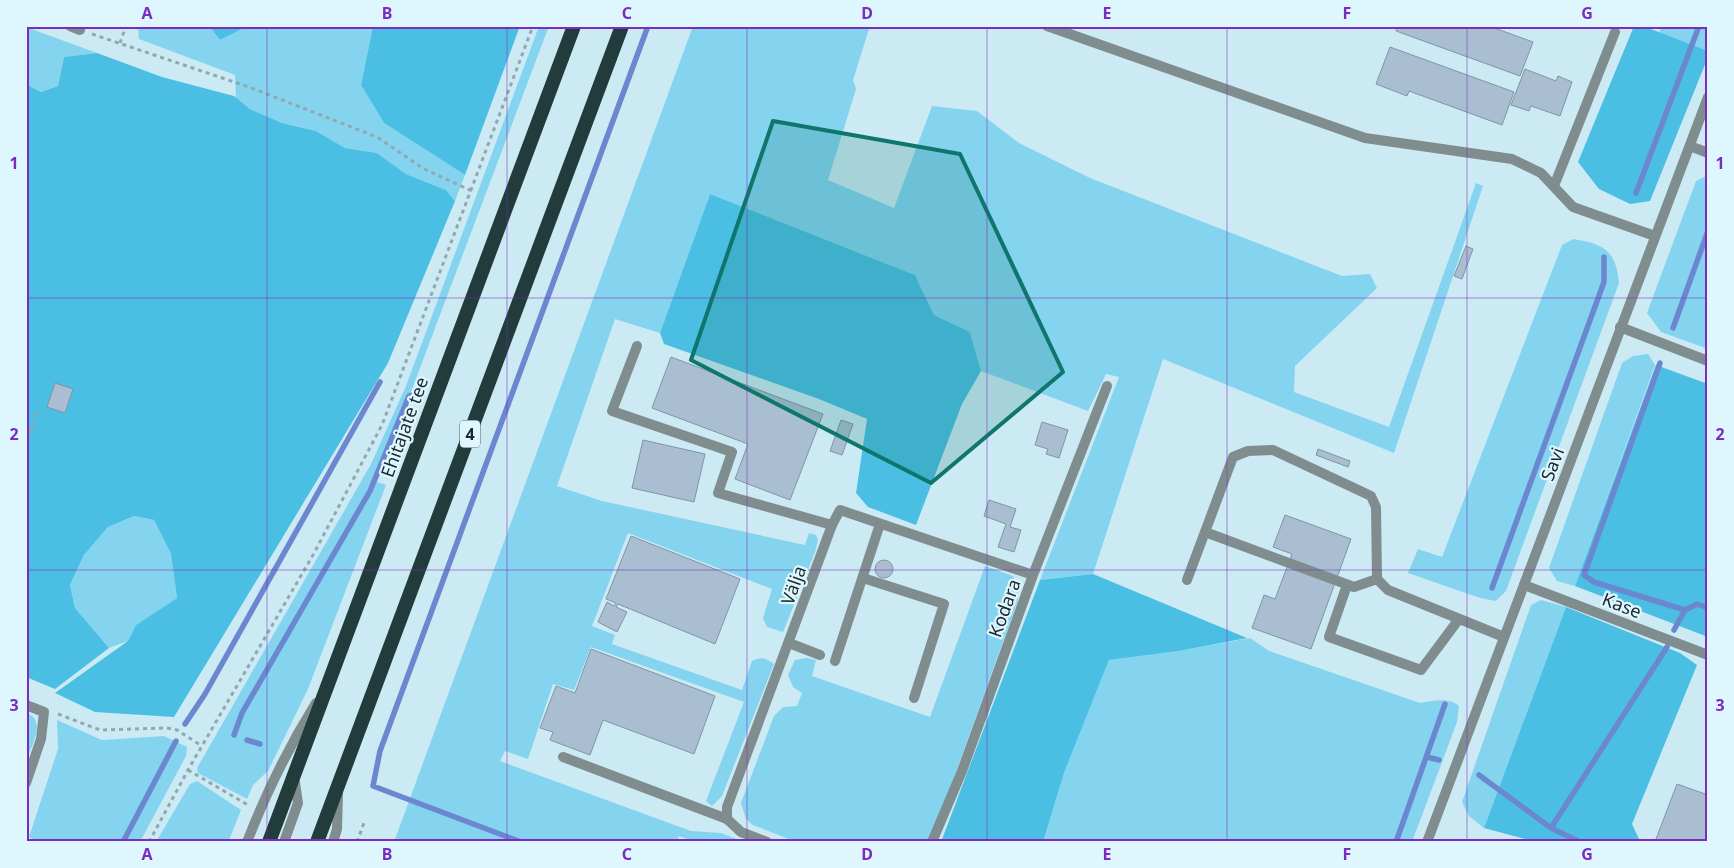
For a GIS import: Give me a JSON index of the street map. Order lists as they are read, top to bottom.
{
  "streets": {
    "highway": ["Ehitajate tee", "4"],
    "street": [
      "Savi",
      "Välja",
      "Kase",
      "Kodara"
    ]
  },
  "crossings": [
    ["Savi", "Kase"]
  ],
  "grid": {
    "columns": [
      "A",
      "B",
      "C",
      "D",
      "E",
      "F",
      "G"
    ],
    "rows": ["1", "2", "3"]
  }
}
